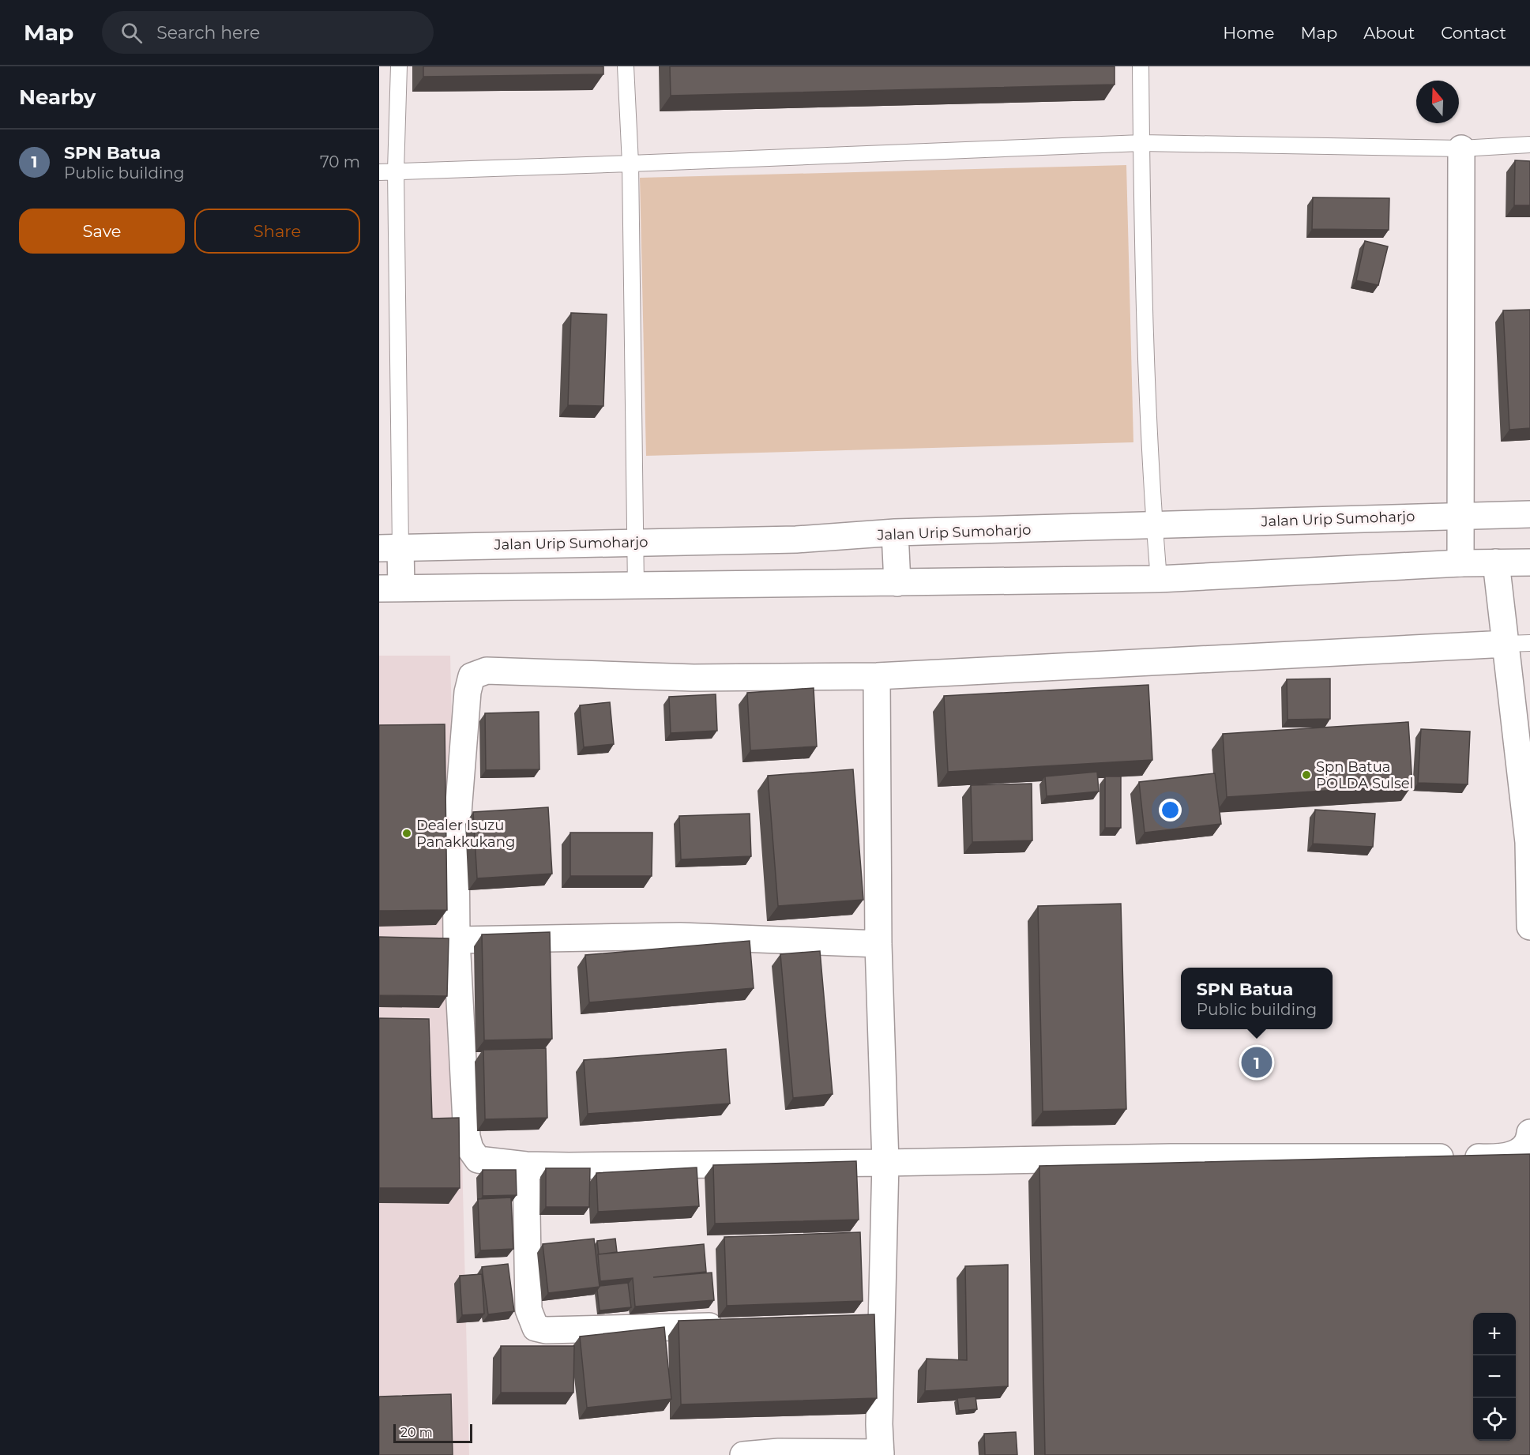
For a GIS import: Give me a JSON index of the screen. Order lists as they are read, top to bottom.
{
  "streets": {
    "main road": ["Jalan Urip Sumoharjo"]
  },
  "places": ["Spn Batua POLDA Sulsel", "Dealer Isuzu Panakkukang"],
  "scale_bar": "20 m",
  "north": "top",
  "page": {
    "header": "Map",
    "search": "Search here",
    "nav": [
      "Home",
      "Map",
      "About",
      "Contact"
    ],
    "heading": "Nearby",
    "list": [
      {
        "mark": "1",
        "name": "SPN Batua",
        "note": "Public building",
        "value": "70 m"
      }
    ],
    "buttons": ["Save", "Share"],
    "popup": ["SPN Batua", "Public building"],
    "pins": "1",
    "map_buttons": ["+", "−"],
    "scale": "20 m"
  }
}
